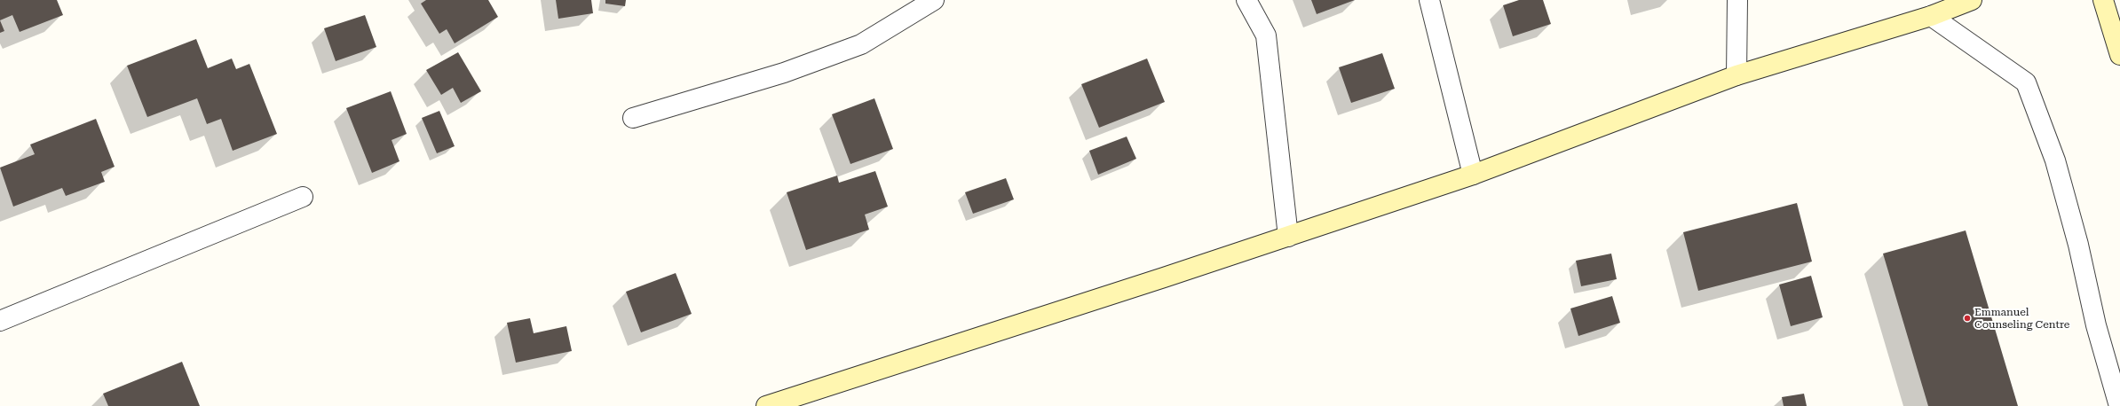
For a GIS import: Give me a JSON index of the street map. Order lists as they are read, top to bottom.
{
  "places": ["Emmanuel Counseling Centre"]
}
